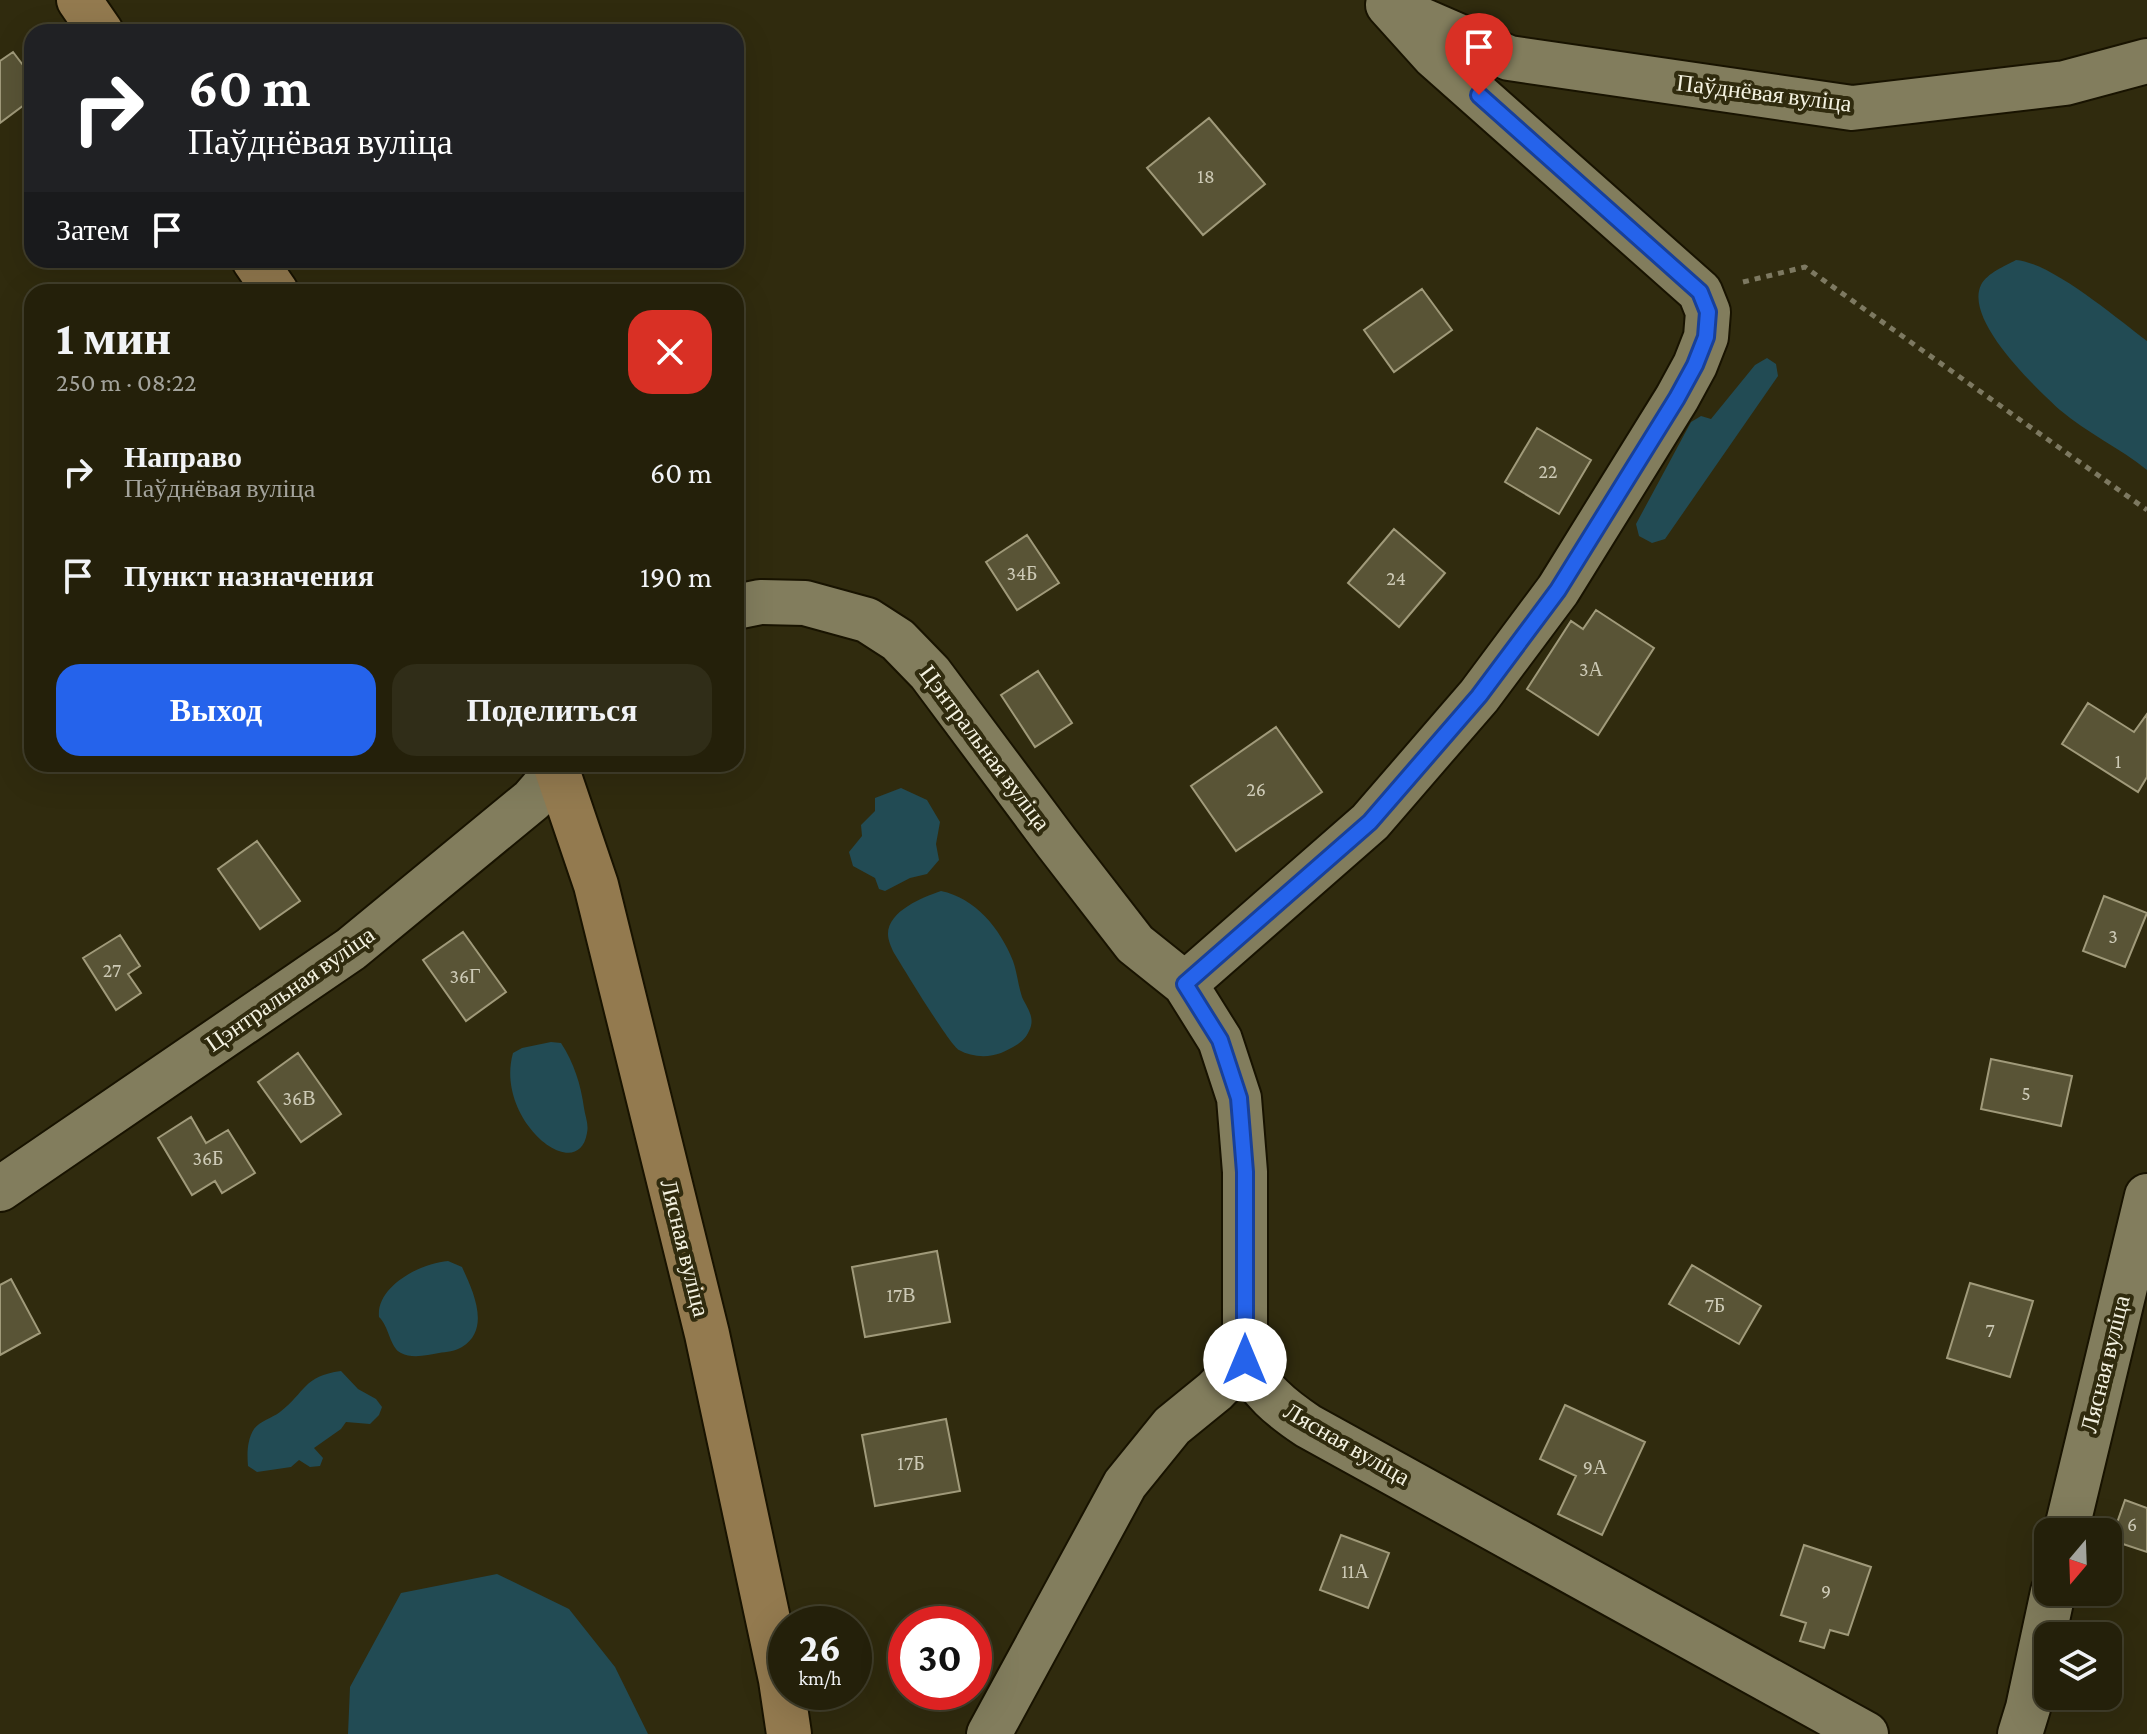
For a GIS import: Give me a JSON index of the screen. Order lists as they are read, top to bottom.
{
  "streets": {
    "street": ["Паўднёвая вуліца", "Цэнтральная вуліца", "Лясная вуліца"]
  },
  "crossings": [
    ["Цэнтральная вуліца", "Лясная вуліца"]
  ],
  "house_numbers": [
    "18",
    "22",
    "34Б",
    "24",
    "3А",
    "1",
    "26",
    "3",
    "27",
    "36Г",
    "5",
    "36В",
    "36Б",
    "17В",
    "7Б",
    "7",
    "17Б",
    "9А",
    "6",
    "11А",
    "9"
  ],
  "north": "bottom",
  "page": {
    "turn": ["60 m", "Паўднёвая вуліца"],
    "then": "Затем",
    "heading": ["1 мин", "250 m · 08:22"],
    "list": [
      {
        "name": "Направо",
        "note": "Паўднёвая вуліца",
        "value": "60 m"
      },
      {
        "name": "Пункт назначения",
        "value": "190 m"
      }
    ],
    "buttons": ["Выход", "Поделиться"],
    "speed": "26 km/h",
    "limit": "30"
  }
}
